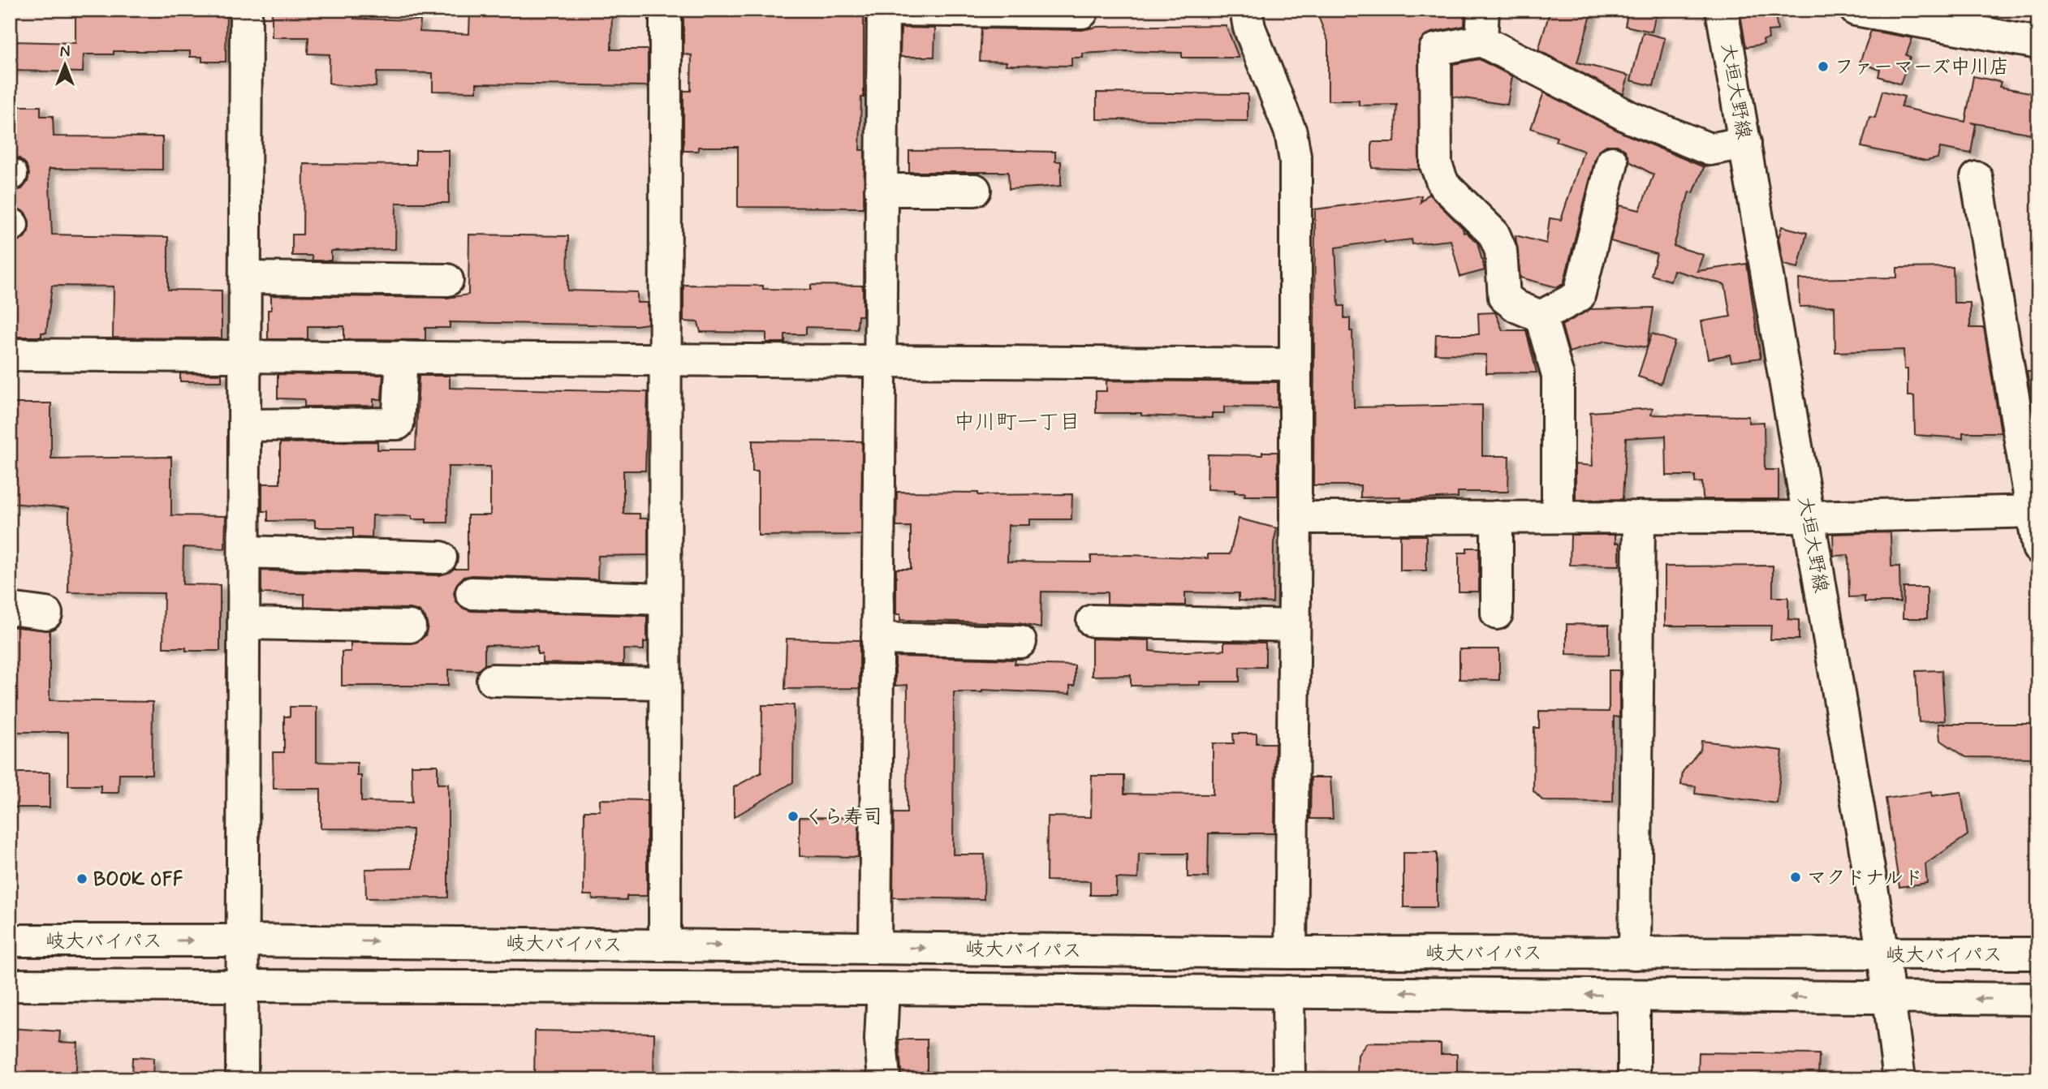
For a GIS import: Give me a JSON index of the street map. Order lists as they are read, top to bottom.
{
  "streets": {
    "main road": ["大垣大野線", "岐大バイパス"]
  },
  "crossings": [
    ["大垣大野線", "岐大バイパス"]
  ],
  "districts": ["中川町一丁目"],
  "places": [
    "ファーマーズ中川店",
    "くら寿司",
    "マクドナルド",
    "BOOK OFF"
  ],
  "north": "top"
}
